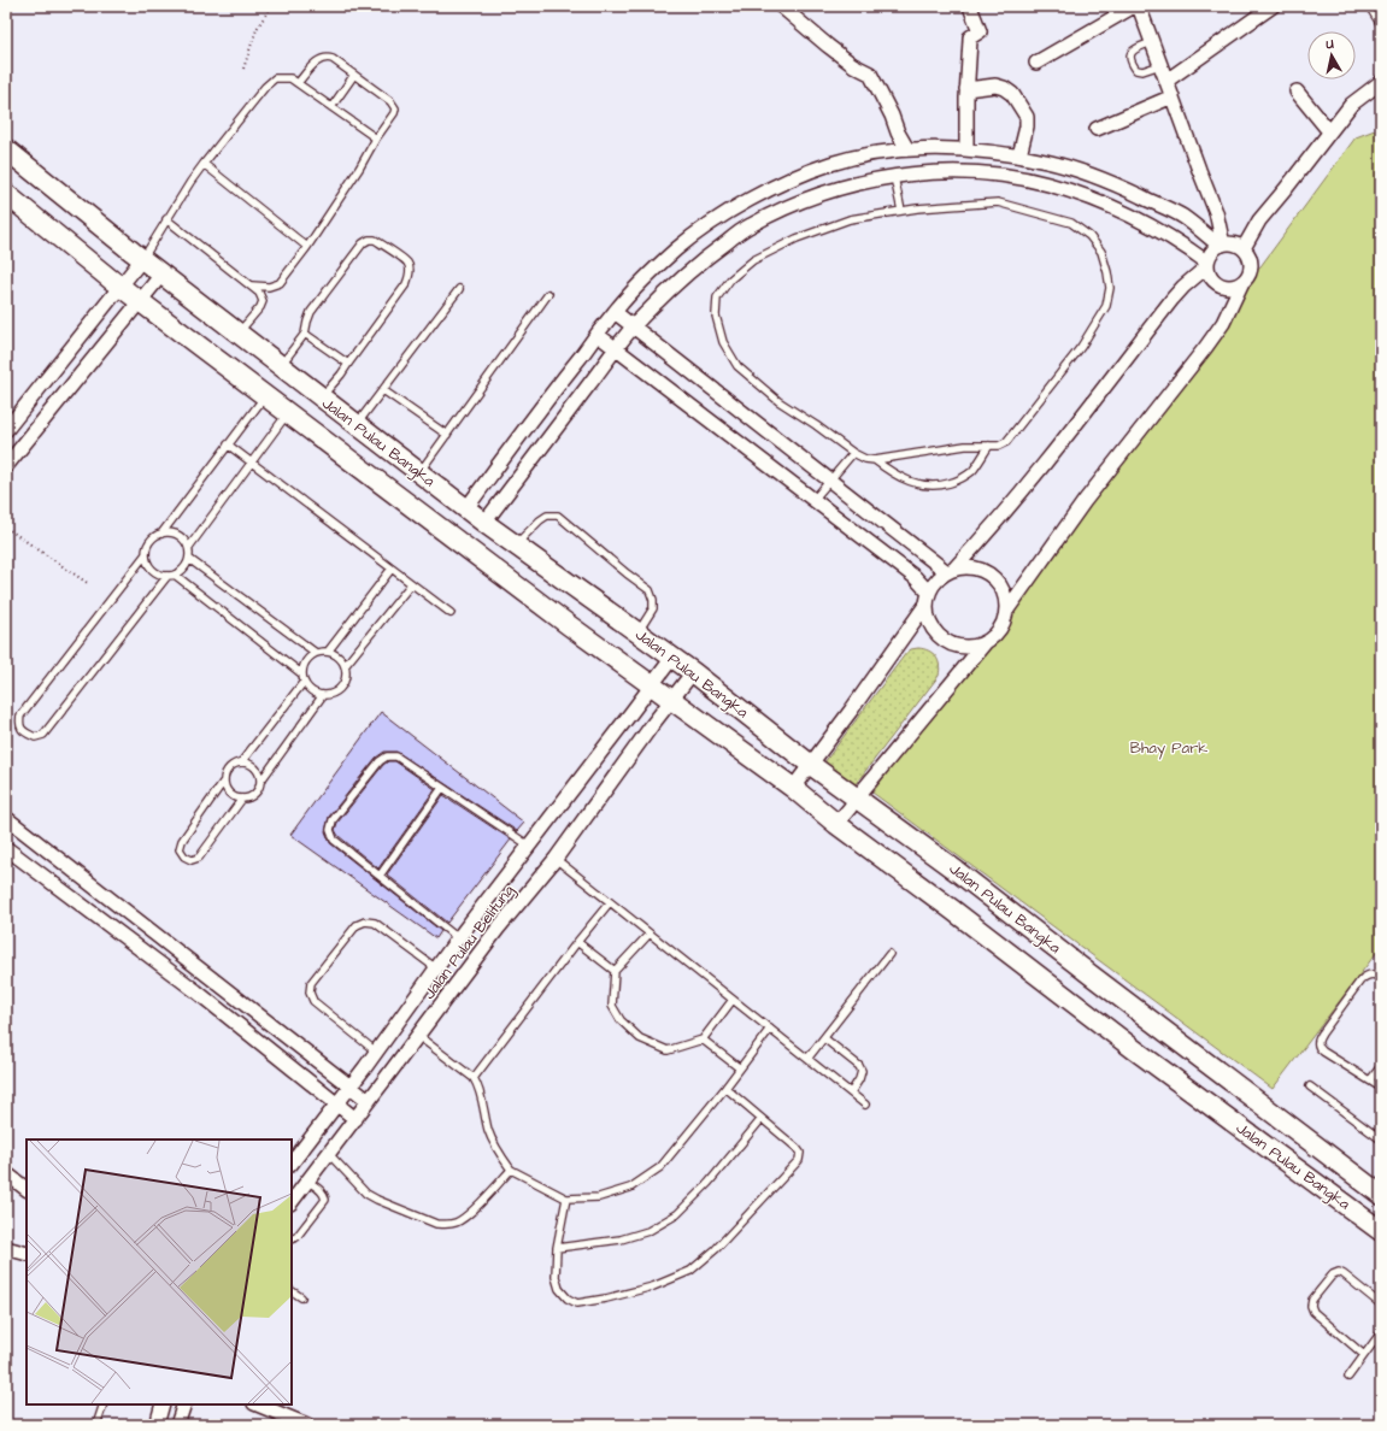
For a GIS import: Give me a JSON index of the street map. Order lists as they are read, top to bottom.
{
  "streets": {
    "main road": ["Jalan Pulau Bangka"],
    "street": ["Jalan Pulau Belitung"]
  },
  "crossings": [
    ["Jalan Pulau Bangka", "Jalan Pulau Belitung"]
  ],
  "parks": ["Bhay Park"],
  "north": "top"
}
